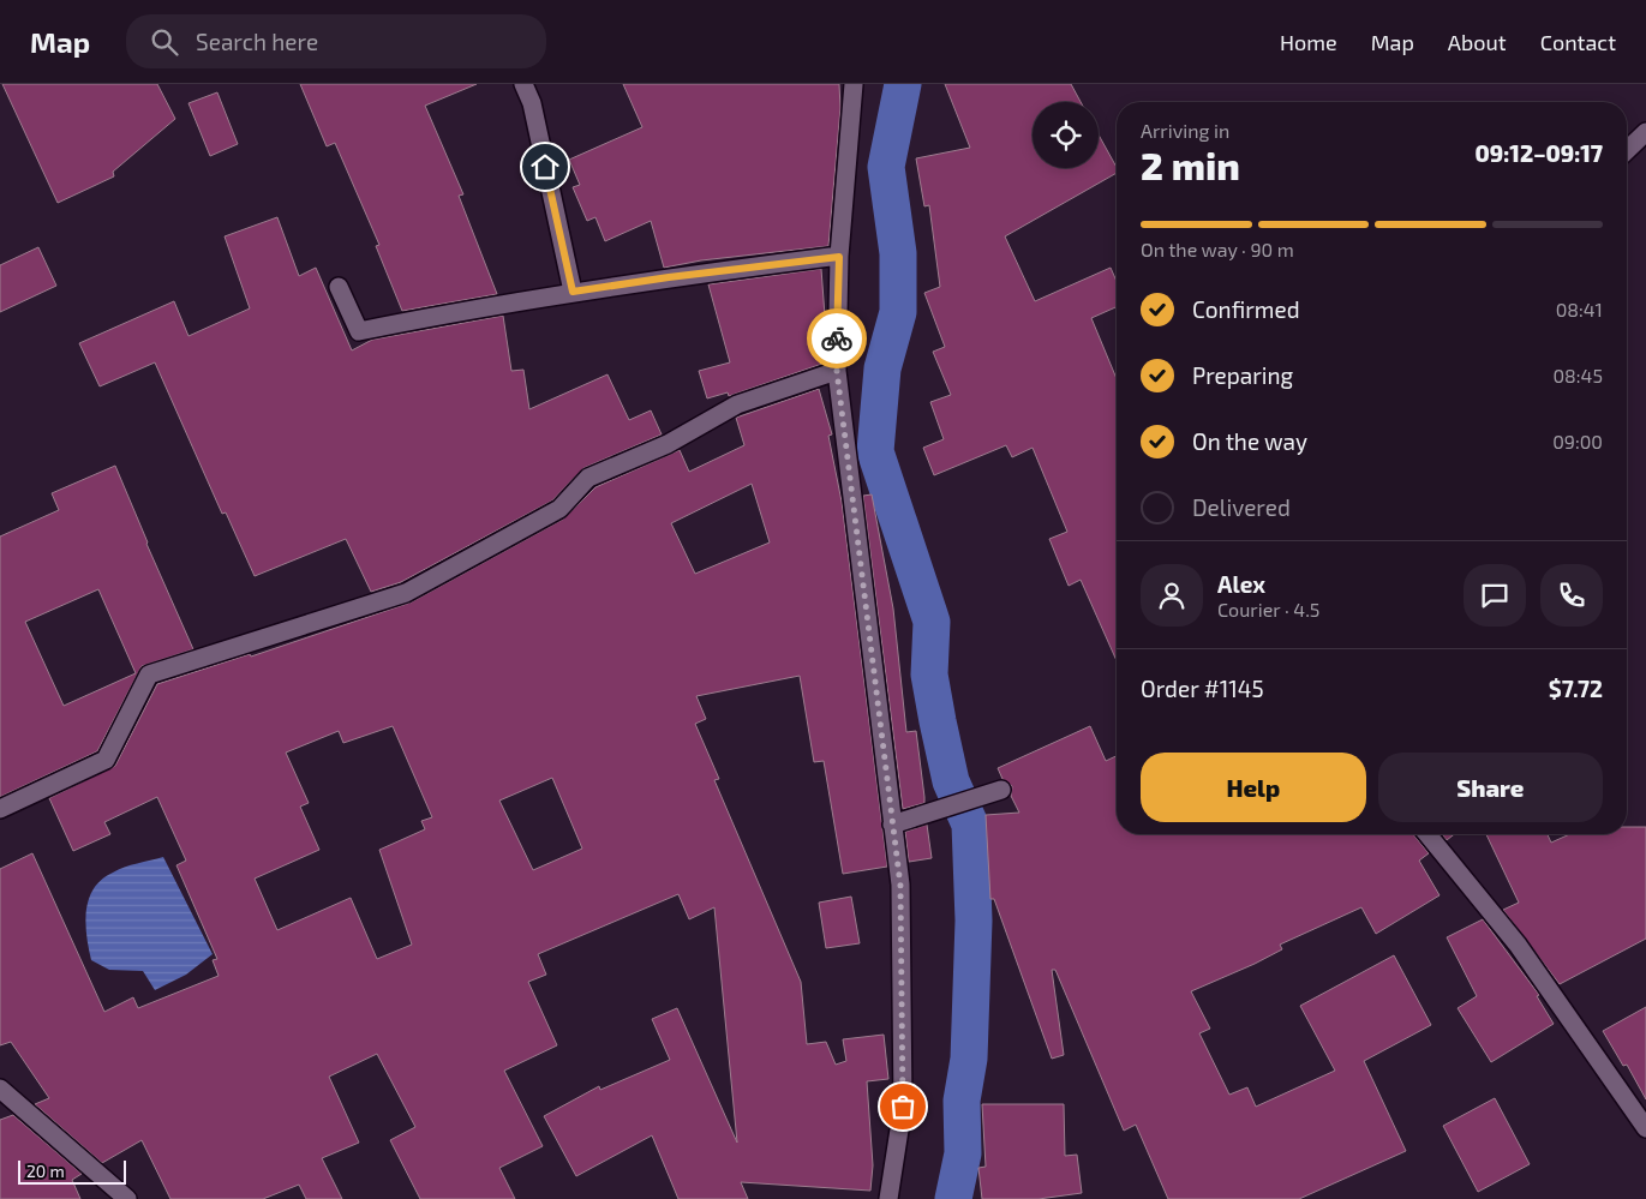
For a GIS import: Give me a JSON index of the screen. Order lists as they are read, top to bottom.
{
  "scale_bar": "20 m",
  "page": {
    "header": "Map",
    "search": "Search here",
    "nav": [
      "Home",
      "Map",
      "About",
      "Contact"
    ],
    "heading": ["2 min", "Arriving in", "09:12–09:17"],
    "panel": [
      "Alex",
      "Courier · 4.5",
      "Order #1145",
      "$7.72"
    ],
    "bar": "On the way · 90 m",
    "list": [
      ["Confirmed", "08:41"],
      ["Preparing", "08:45"],
      ["On the way", "09:00"],
      "Delivered"
    ],
    "buttons": ["Help", "Share"],
    "scale": "20 m"
  }
}
